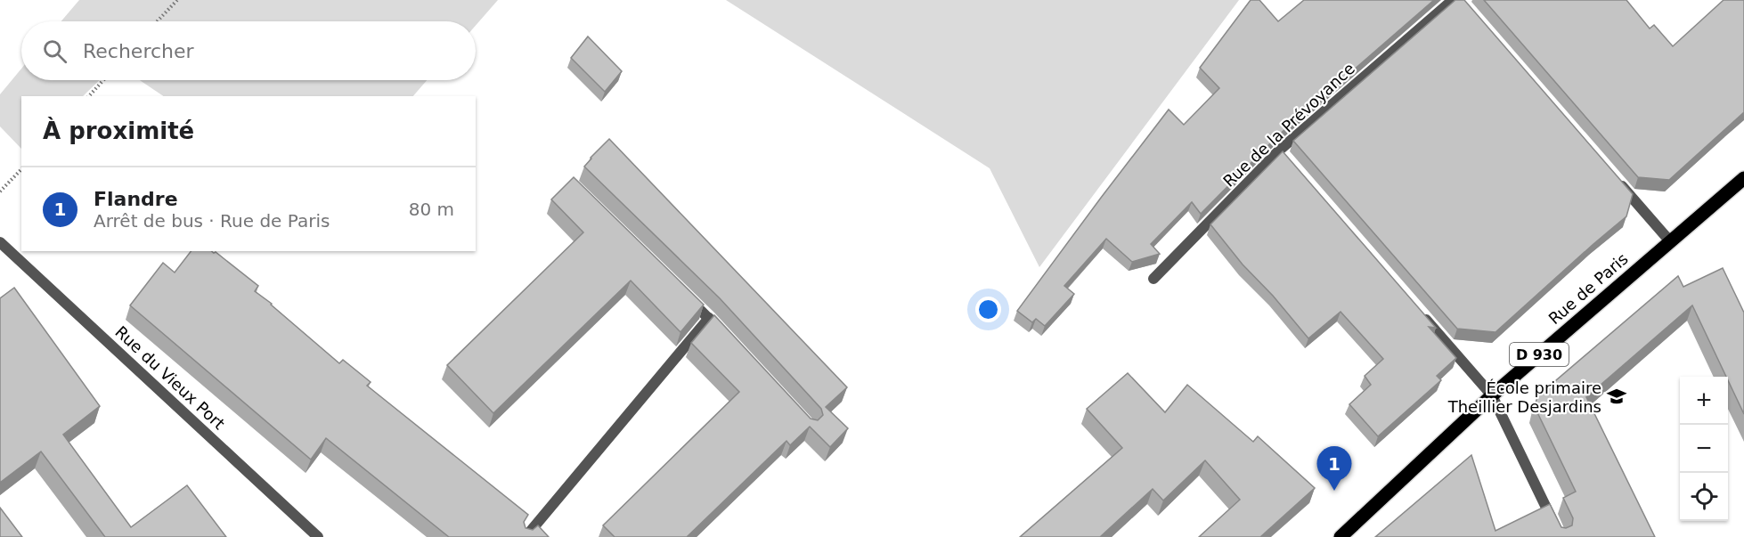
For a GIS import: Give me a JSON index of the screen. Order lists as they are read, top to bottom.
{
  "streets": {
    "main road": ["Rue de Paris", "D 930"],
    "street": ["Rue de la Prévoyance", "Rue du Vieux Port"]
  },
  "places": {
    "school or university": ["École primaire Theillier Desjardins"]
  },
  "page": {
    "search": "Rechercher",
    "heading": "À proximité",
    "list": [
      {
        "mark": "1",
        "name": "Flandre",
        "note": "Arrêt de bus · Rue de Paris",
        "value": "80 m"
      }
    ],
    "map_buttons": ["+", "−"],
    "pins": "1"
  }
}
